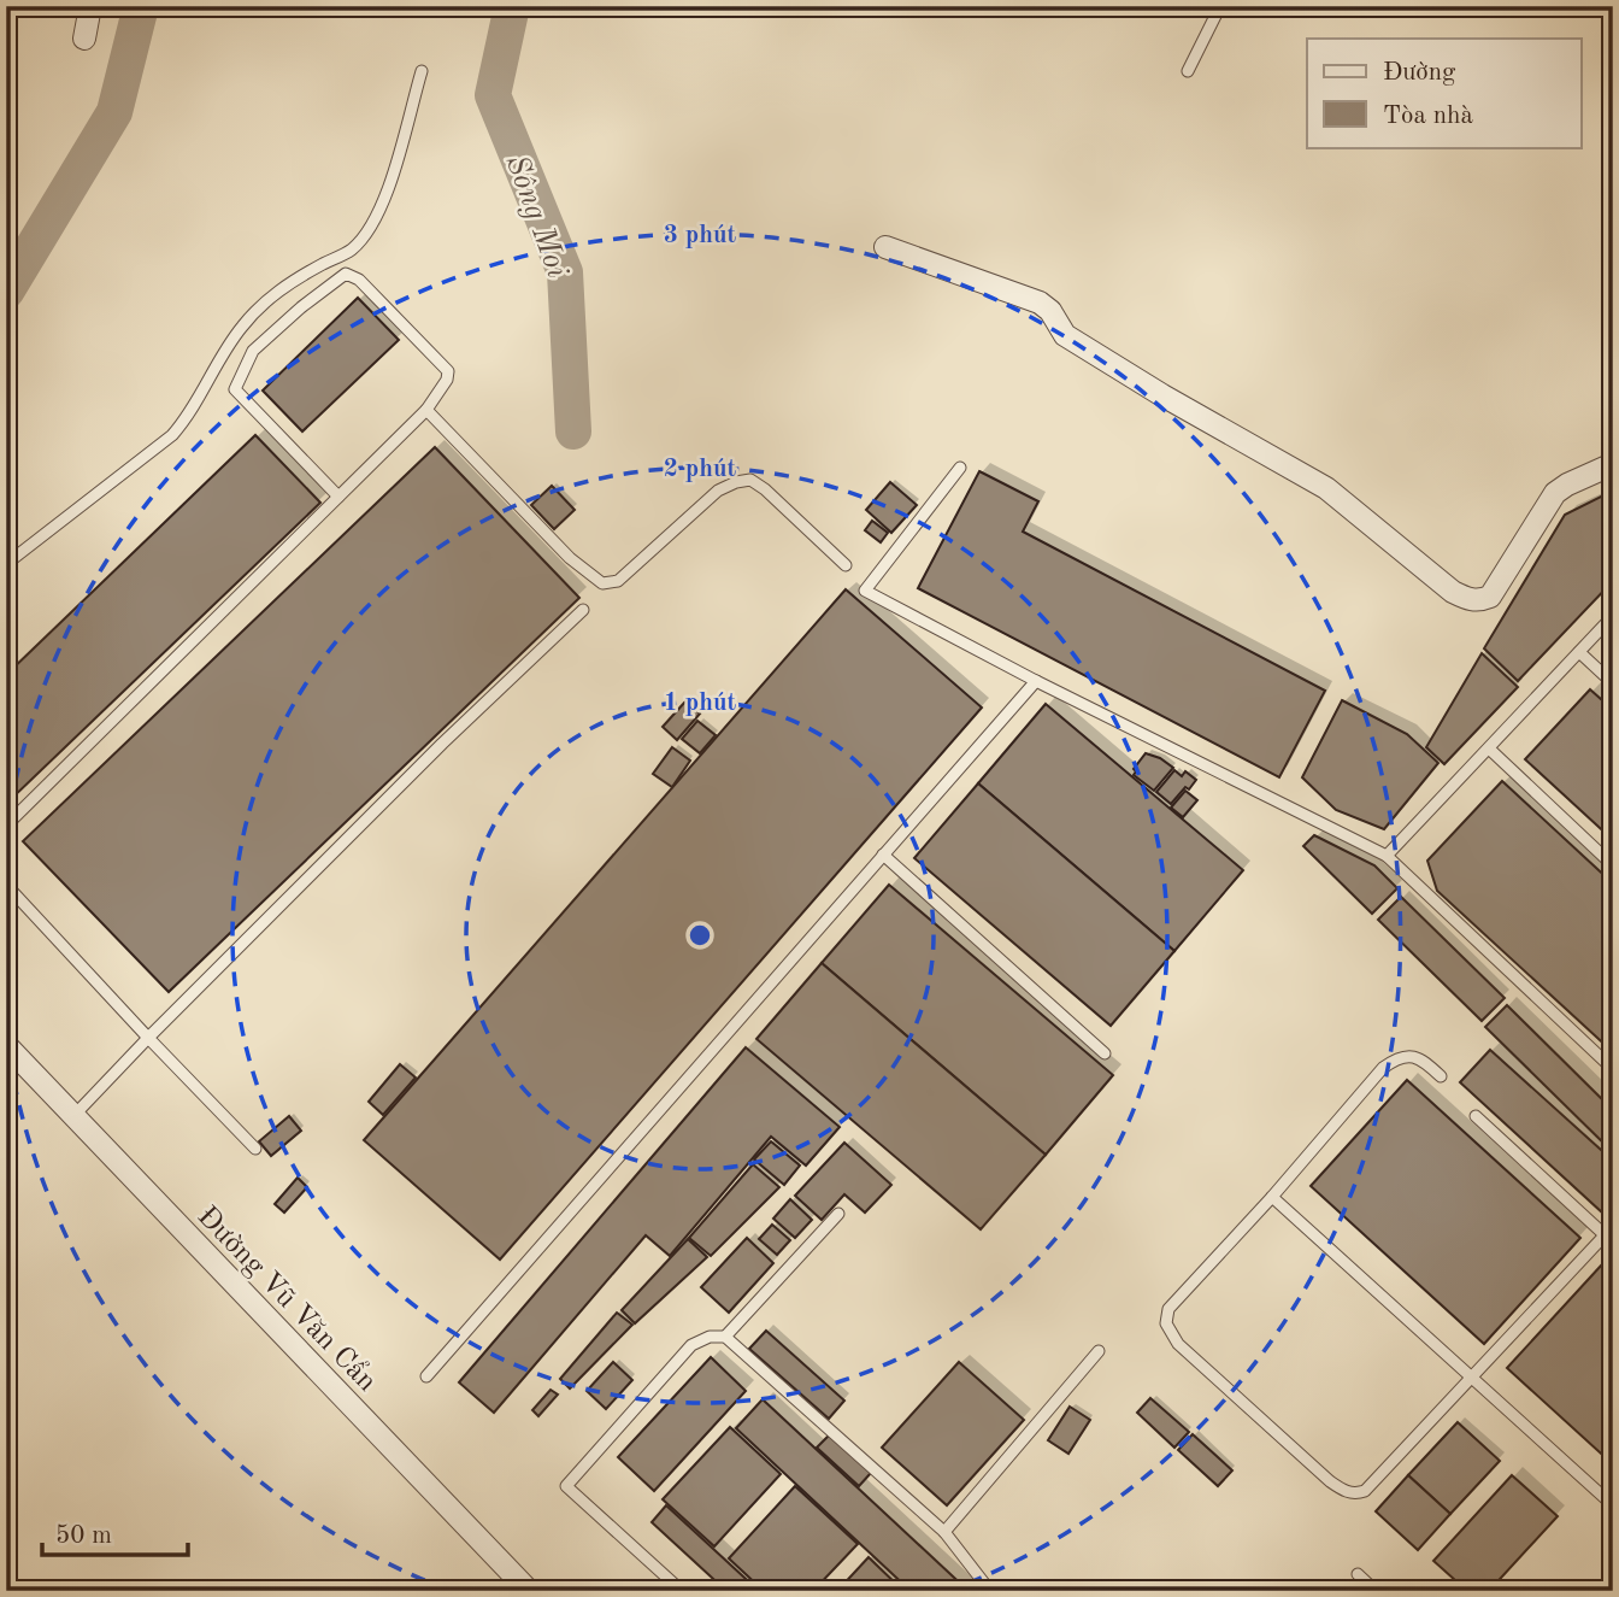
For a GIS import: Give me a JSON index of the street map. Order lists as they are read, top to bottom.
{
  "streets": {
    "street": ["Đường Vũ Văn Cẩn"]
  },
  "water": ["Sông Moi"],
  "legend": ["Đường", "Tòa nhà"],
  "scale_bar": "50 m",
  "rings": ["3 phút", "2 phút", "1 phút"]
}
